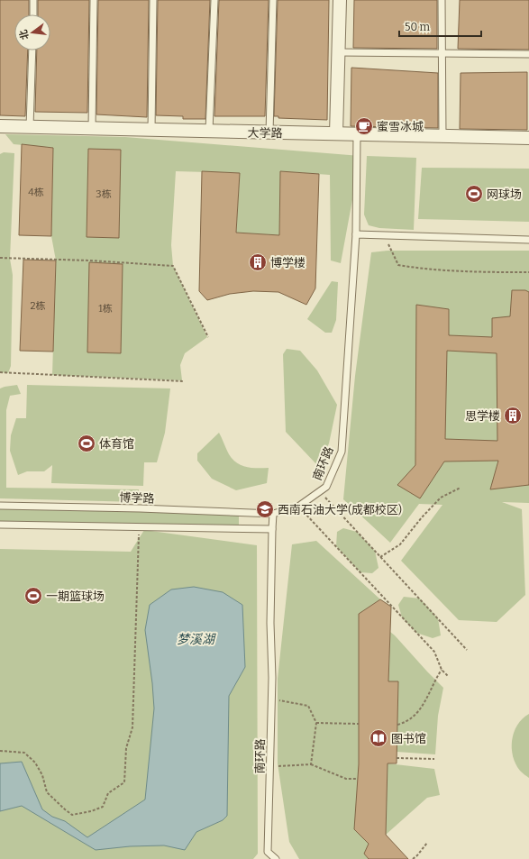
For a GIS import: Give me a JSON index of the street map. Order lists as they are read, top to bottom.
{
  "streets": {
    "street": ["大学路"],
    "lane": ["南环路", "博学路"]
  },
  "crossings": [
    ["大学路", "南环路"],
    ["南环路", "博学路"]
  ],
  "water": ["梦溪湖"],
  "places": {
    "cafe": ["蜜雪冰城"],
    "sports": ["网球场", "体育馆", "一期篮球场"],
    "building": ["博学楼", "思学楼"],
    "school or university": ["西南石油大学(成都校区)"],
    "library": ["图书馆"]
  },
  "house_numbers": [
    "4栋",
    "3栋",
    "2栋",
    "1栋"
  ],
  "scale_bar": "50 m",
  "north": "left"
}
